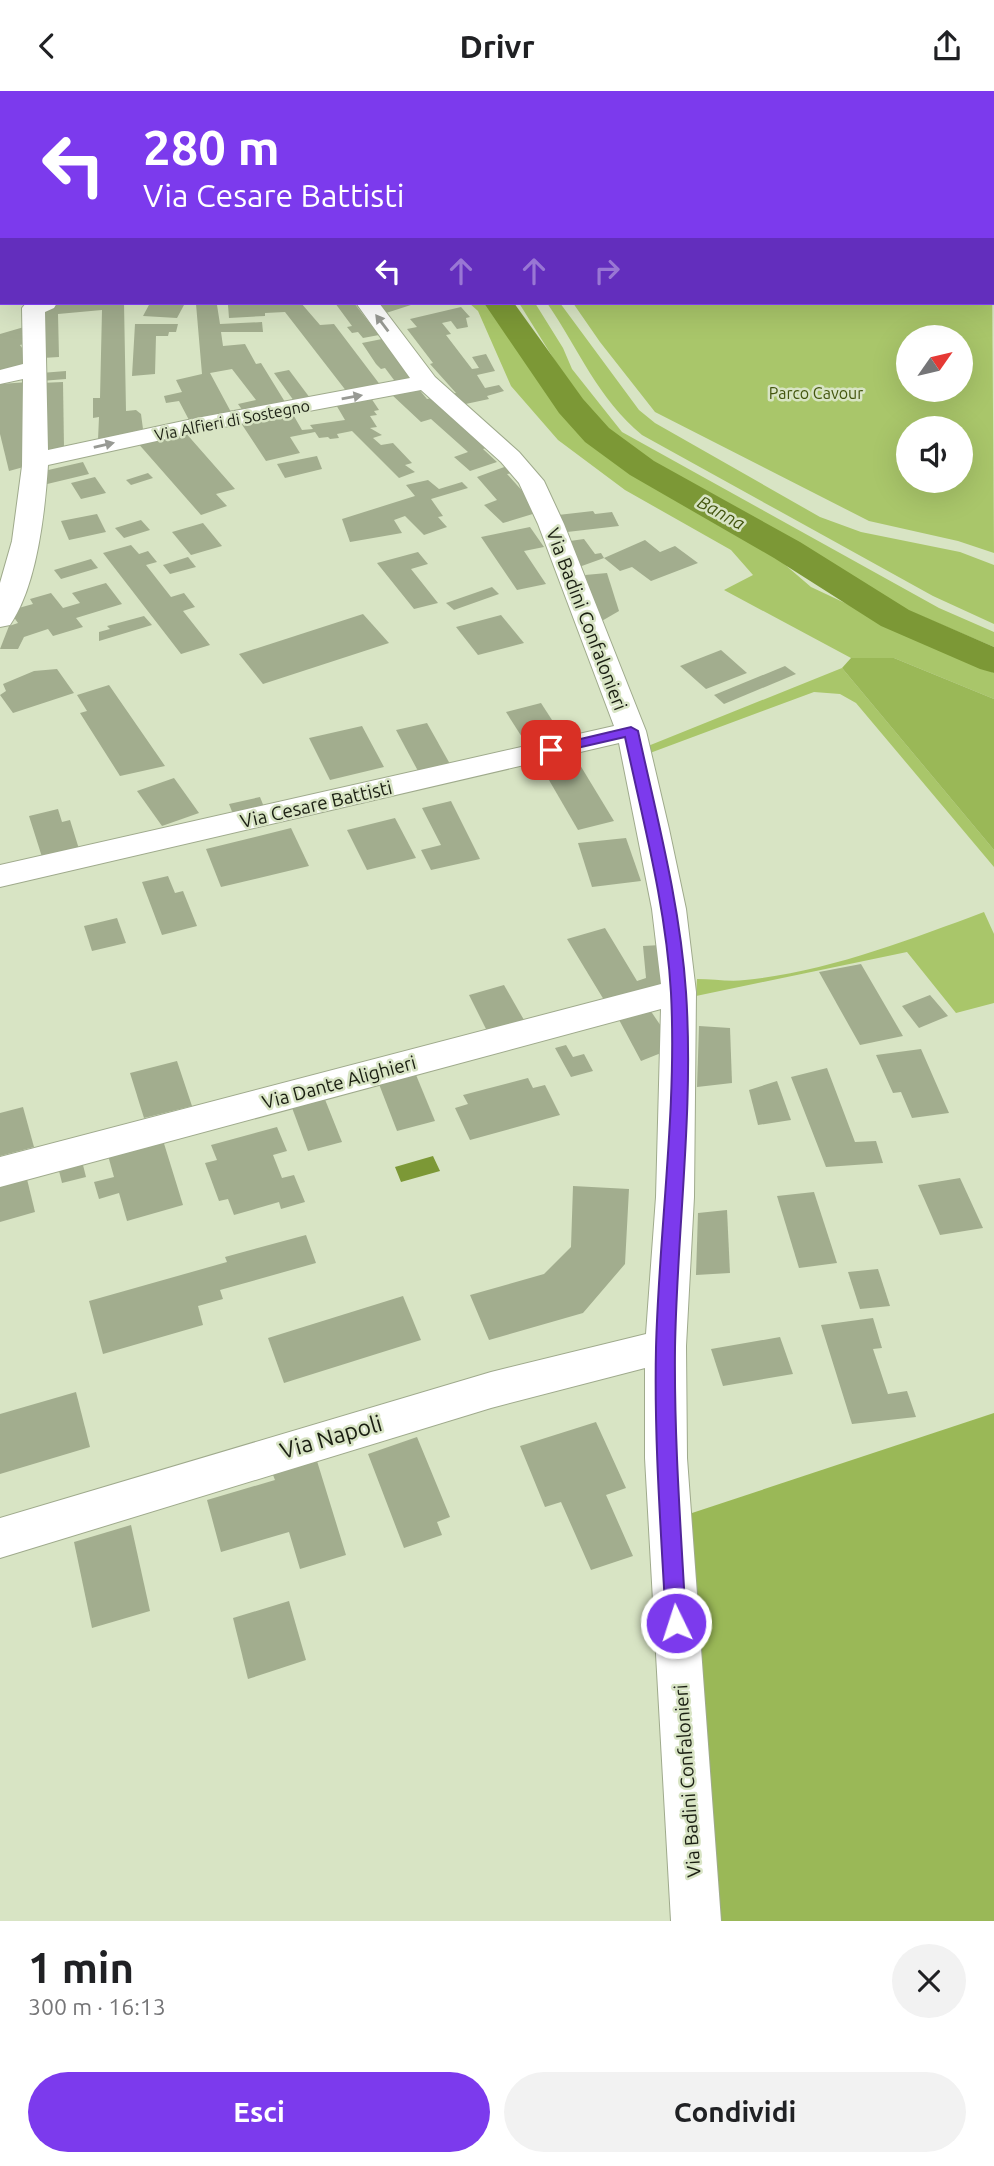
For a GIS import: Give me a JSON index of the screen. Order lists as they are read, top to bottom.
{
  "streets": {
    "street": [
      "Via Alfieri di Sostegno",
      "Via Badini Confalonieri",
      "Via Cesare Battisti",
      "Via Dante Alighieri",
      "Via Napoli"
    ]
  },
  "crossings": [
    ["Via Alfieri di Sostegno", "Via Badini Confalonieri"],
    ["Via Badini Confalonieri", "Via Cesare Battisti"],
    ["Via Badini Confalonieri", "Via Dante Alighieri"],
    ["Via Badini Confalonieri", "Via Napoli"]
  ],
  "one_way": ["Via Alfieri di Sostegno"],
  "water": ["Banna"],
  "parks": ["Parco Cavour"],
  "north": "top right",
  "page": {
    "header": "Drivr",
    "turn": ["280 m", "Via Cesare Battisti"],
    "heading": ["1 min", "300 m · 16:13"],
    "buttons": ["Esci", "Condividi"]
  }
}
